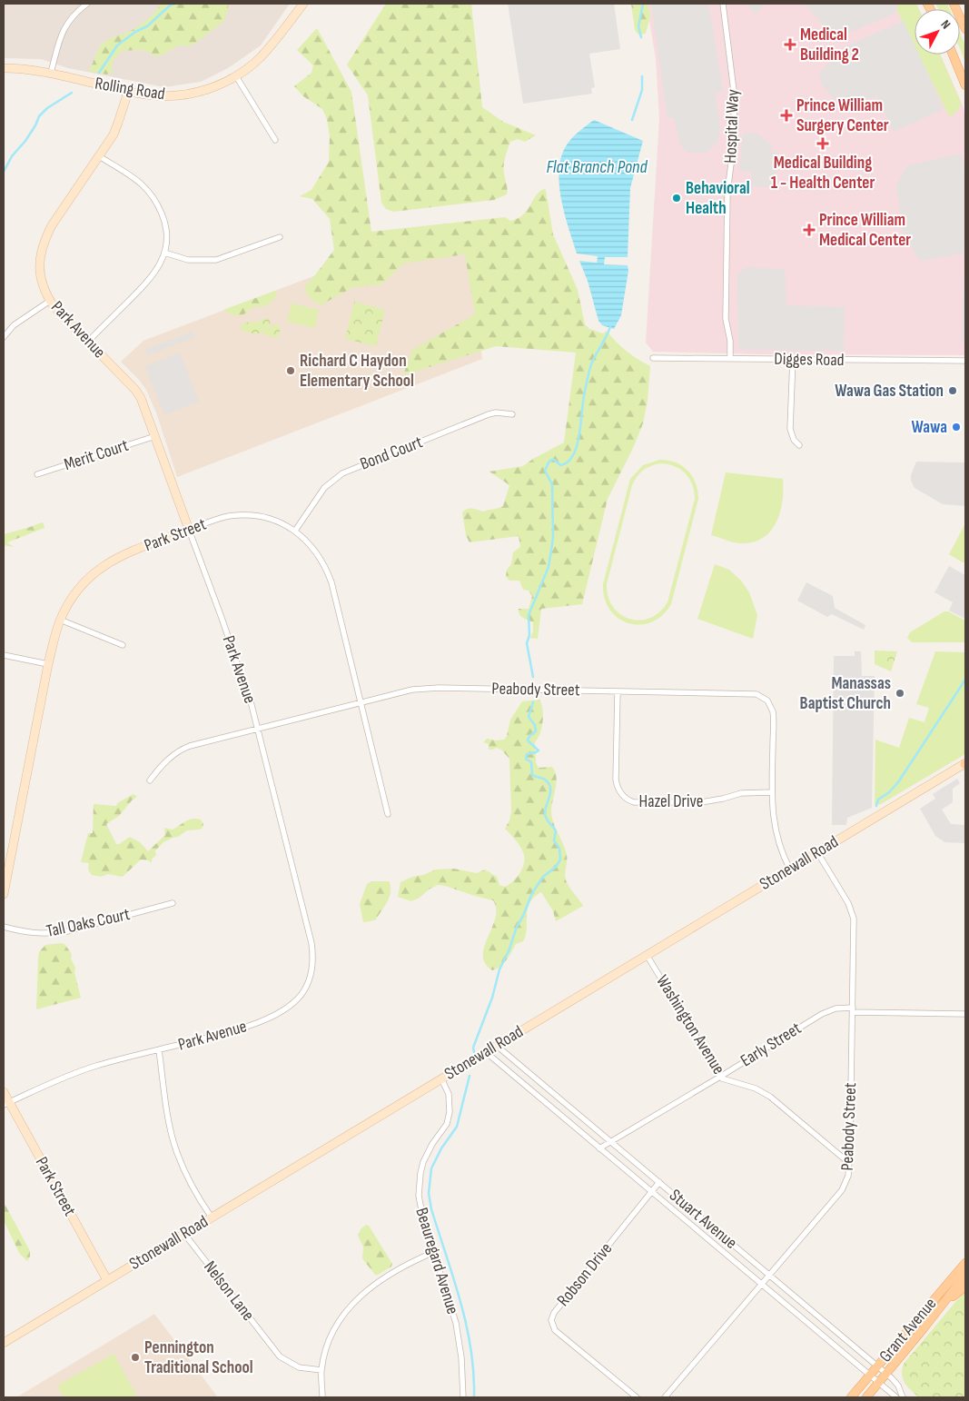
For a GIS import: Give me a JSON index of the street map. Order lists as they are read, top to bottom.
{
  "streets": {
    "main road": ["Grant Avenue"],
    "street": [
      "Rolling Road",
      "Hospital Way",
      "Park Avenue",
      "Digges Road",
      "Bond Court",
      "Merit Court",
      "Park Street",
      "Peabody Street",
      "Hazel Drive",
      "Stonewall Road",
      "Tall Oaks Court",
      "Washington Avenue",
      "Early Street",
      "Stuart Avenue",
      "Beauregard Avenue",
      "Robson Drive",
      "Nelson Lane"
    ]
  },
  "crossings": [
    ["Rolling Road", "Park Avenue"],
    ["Hospital Way", "Digges Road"],
    ["Park Avenue", "Merit Court"],
    ["Park Avenue", "Park Street"],
    ["Park Avenue", "Peabody Street"],
    ["Bond Court", "Park Street"],
    ["Park Street", "Peabody Street"],
    ["Park Street", "Stonewall Road"],
    ["Peabody Street", "Hazel Drive"],
    ["Peabody Street", "Stonewall Road"],
    ["Peabody Street", "Washington Avenue"],
    ["Peabody Street", "Early Street"],
    ["Peabody Street", "Stuart Avenue"],
    ["Stonewall Road", "Washington Avenue"],
    ["Stonewall Road", "Stuart Avenue"],
    ["Stonewall Road", "Beauregard Avenue"],
    ["Stonewall Road", "Nelson Lane"],
    ["Washington Avenue", "Early Street"],
    ["Early Street", "Stuart Avenue"],
    ["Stuart Avenue", "Robson Drive"],
    ["Stuart Avenue", "Grant Avenue"]
  ],
  "water": ["Flat Branch Pond"],
  "places": {
    "health": [
      "Medical Building 2",
      "Prince William Surgery Center",
      "Medical Building 1 - Health Center",
      "Prince William Medical Center"
    ],
    "other": [
      "Behavioral Health",
      "Richard C Haydon Elementary School",
      "Wawa Gas Station",
      "Wawa",
      "Manassas Baptist Church",
      "Pennington Traditional School"
    ]
  },
  "north": "top right"
}
